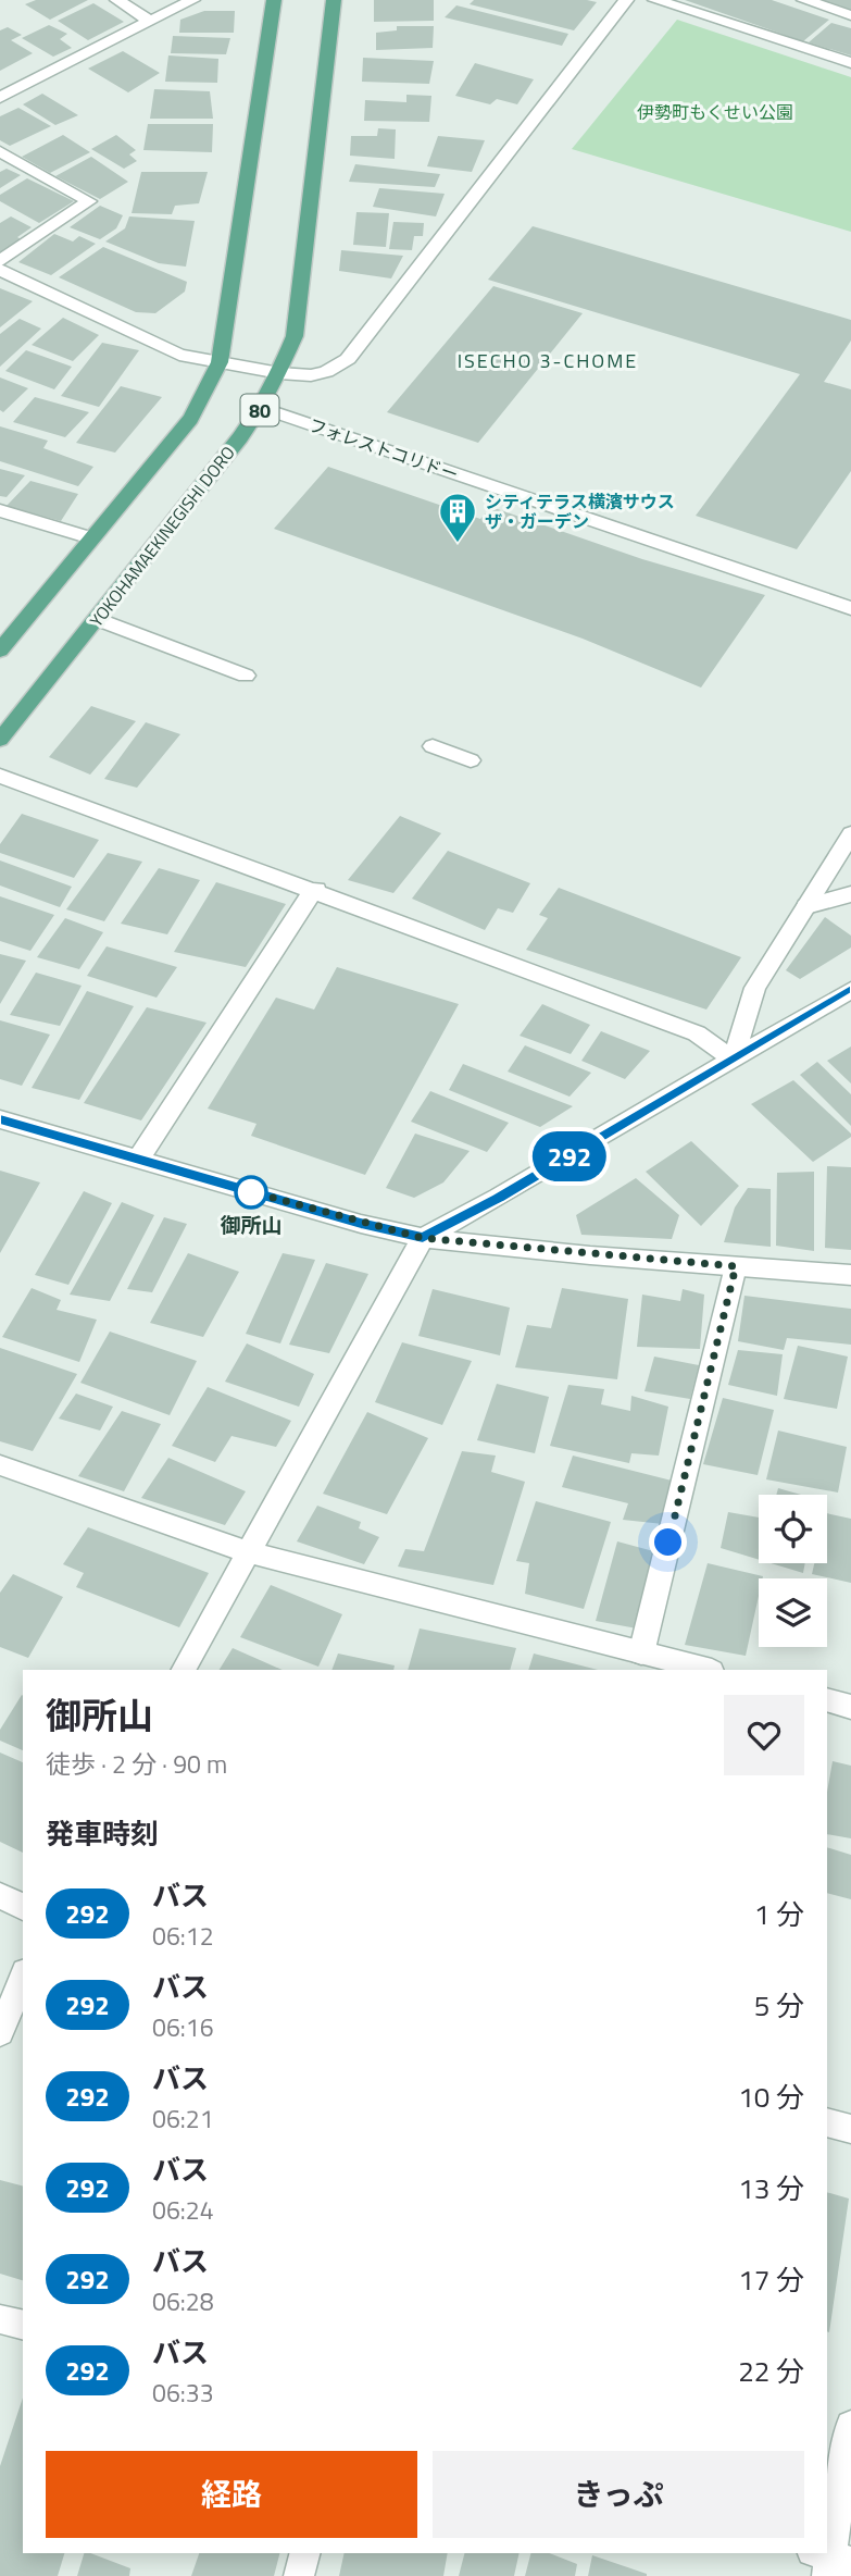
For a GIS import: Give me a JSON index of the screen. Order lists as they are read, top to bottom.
{
  "streets": {
    "main road": ["80", "YOKOHAMAEKINEGISHI DORO"],
    "street": ["フォレストコリドー"]
  },
  "crossings": [
    ["フォレストコリドー", "YOKOHAMAEKINEGISHI DORO"]
  ],
  "districts": ["ISECHO 3-CHOME"],
  "parks": ["伊勢町もくせい公園"],
  "places": {
    "building": ["シティテラス横濱サウス ザ・ガーデン"],
    "other": ["御所山"]
  },
  "lines": ["bus line 292"],
  "page": {
    "on_map": "292",
    "heading": [
      ["御所山", "徒歩 · 2 分 · 90 m"],
      "発車時刻"
    ],
    "list": [
      {
        "mark": "292",
        "name": "バス",
        "note": "06:12",
        "value": "1 分"
      },
      {
        "mark": "292",
        "name": "バス",
        "note": "06:16",
        "value": "5 分"
      },
      {
        "mark": "292",
        "name": "バス",
        "note": "06:21",
        "value": "10 分"
      },
      {
        "mark": "292",
        "name": "バス",
        "note": "06:24",
        "value": "13 分"
      },
      {
        "mark": "292",
        "name": "バス",
        "note": "06:28",
        "value": "17 分"
      },
      {
        "mark": "292",
        "name": "バス",
        "note": "06:33",
        "value": "22 分"
      }
    ],
    "buttons": ["経路", "きっぷ"]
  }
}
